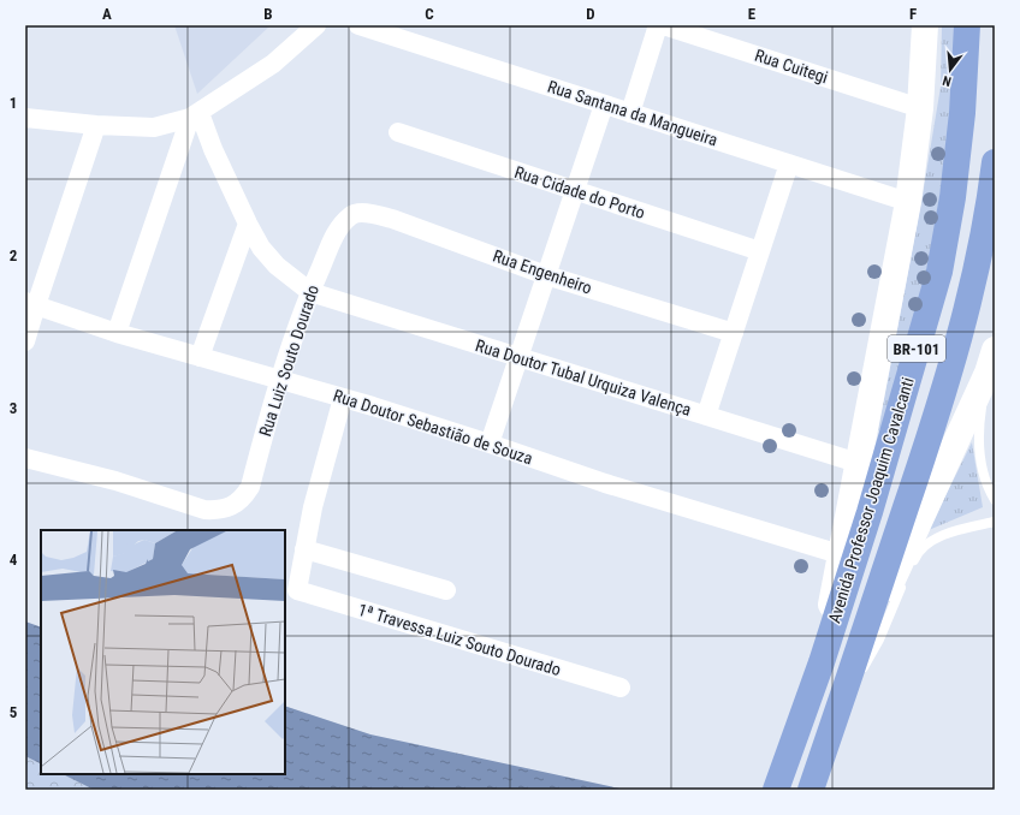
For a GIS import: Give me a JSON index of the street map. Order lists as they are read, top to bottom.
{
  "streets": {
    "highway": ["BR-101", "Avenida Professor Joaquim Cavalcanti"],
    "street": [
      "Rua Cuitegi",
      "Rua Santana da Mangueira",
      "Rua Cidade do Porto",
      "Rua Engenheiro",
      "Rua Luiz Souto Dourado",
      "Rua Doutor Tubal Urquiza Valença",
      "Rua Doutor Sebastião de Souza",
      "1ª Travessa Luiz Souto Dourado"
    ]
  },
  "crossings": [
    ["Rua Cuitegi", "Avenida Professor Joaquim Cavalcanti"],
    ["Rua Santana da Mangueira", "Avenida Professor Joaquim Cavalcanti"],
    ["Rua Engenheiro", "Rua Luiz Souto Dourado"],
    ["Rua Luiz Souto Dourado", "Rua Doutor Tubal Urquiza Valença"],
    ["Rua Luiz Souto Dourado", "Rua Doutor Sebastião de Souza"],
    ["Rua Doutor Tubal Urquiza Valença", "Avenida Professor Joaquim Cavalcanti"],
    ["Rua Doutor Sebastião de Souza", "Avenida Professor Joaquim Cavalcanti"]
  ],
  "north": "bottom",
  "grid": {
    "columns": [
      "A",
      "B",
      "C",
      "D",
      "E",
      "F"
    ],
    "rows": [
      "1",
      "2",
      "3",
      "4",
      "5"
    ]
  }
}
